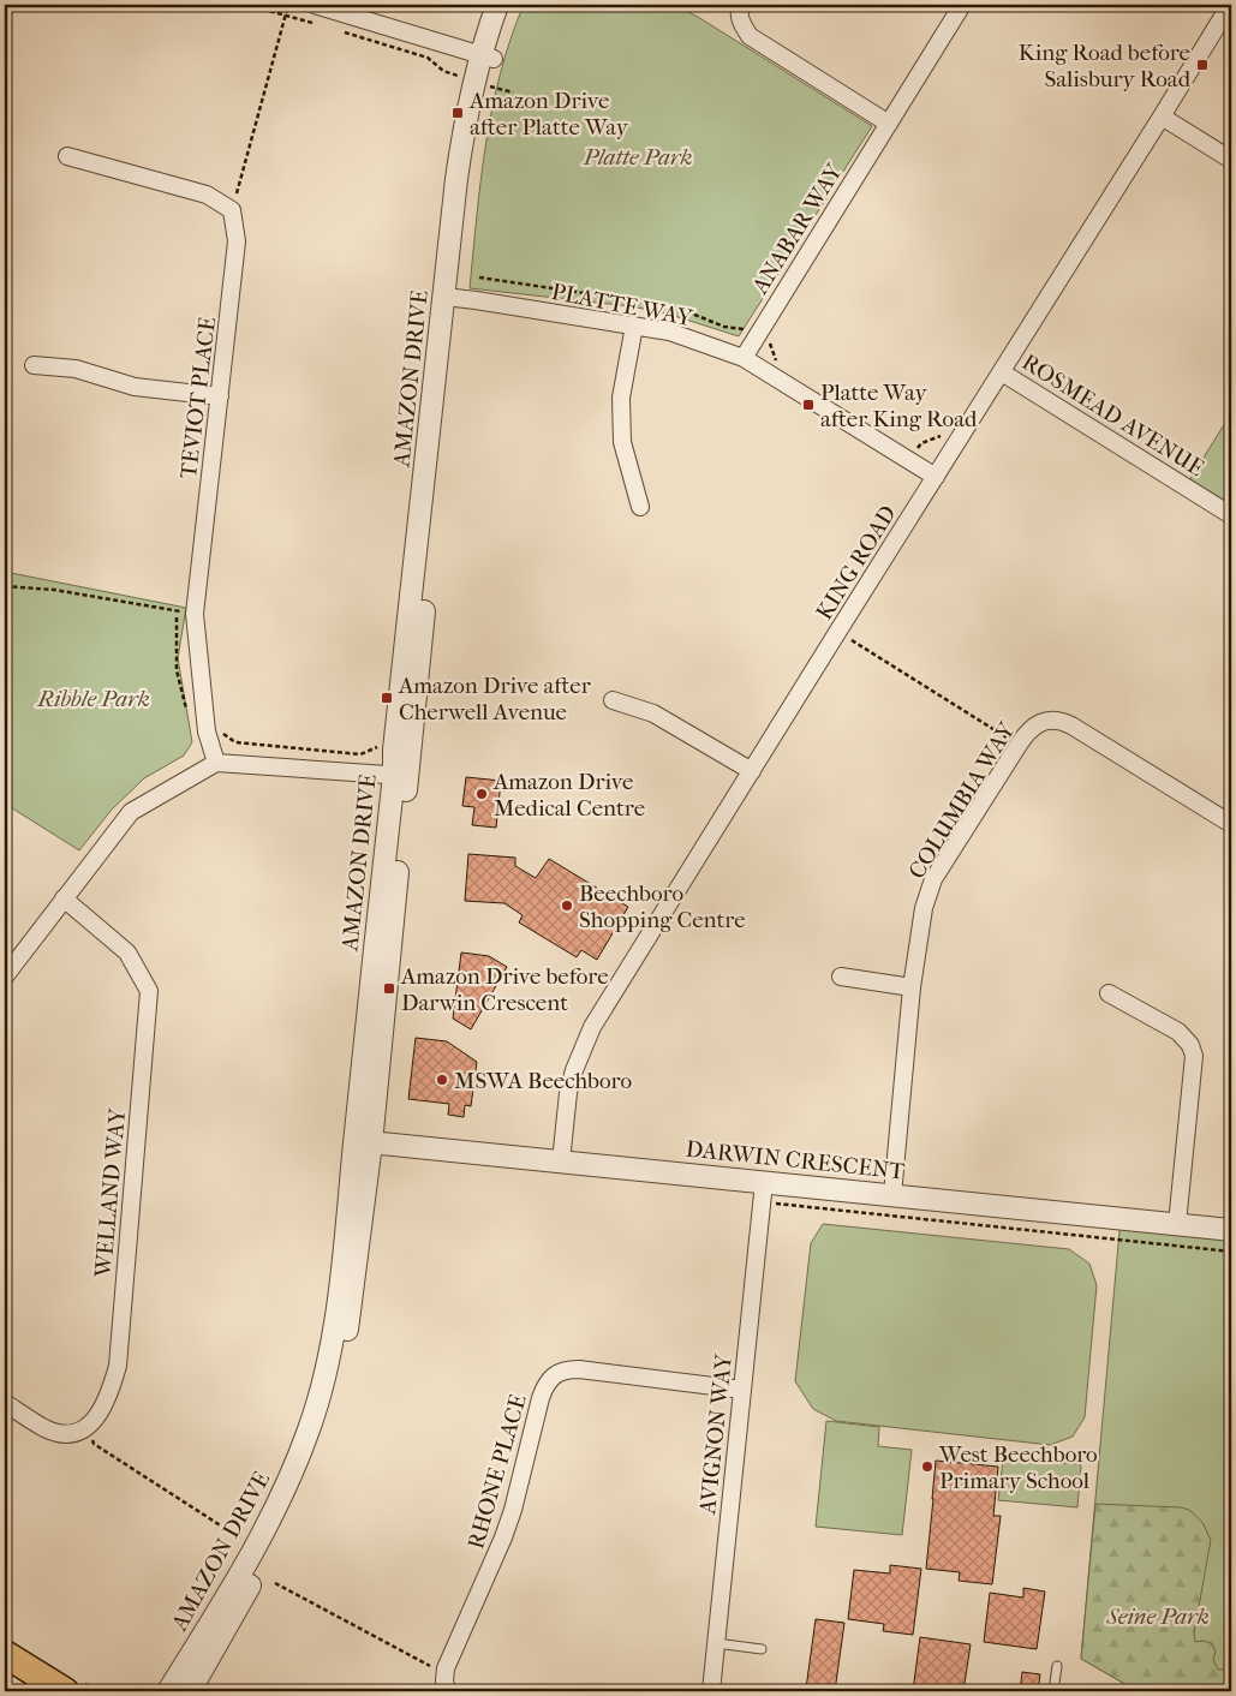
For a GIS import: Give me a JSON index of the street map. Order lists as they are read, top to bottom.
{
  "streets": {
    "street": [
      "ANABAR WAY",
      "PLATTE WAY",
      "AMAZON DRIVE",
      "TEVIOT PLACE",
      "ROSMEAD AVENUE",
      "KING ROAD",
      "COLUMBIA WAY",
      "DARWIN CRESCENT",
      "WELLAND WAY",
      "AVIGNON WAY",
      "RHONE PLACE"
    ]
  },
  "crossings": [
    ["ANABAR WAY", "PLATTE WAY"],
    ["PLATTE WAY", "AMAZON DRIVE"],
    ["PLATTE WAY", "KING ROAD"],
    ["AMAZON DRIVE", "DARWIN CRESCENT"],
    ["ROSMEAD AVENUE", "KING ROAD"],
    ["KING ROAD", "DARWIN CRESCENT"],
    ["COLUMBIA WAY", "DARWIN CRESCENT"],
    ["DARWIN CRESCENT", "AVIGNON WAY"],
    ["AVIGNON WAY", "RHONE PLACE"]
  ],
  "parks": ["Platte Park", "Ribble Park", "Seine Park"],
  "places": {
    "transit": [
      "King Road before Salisbury Road",
      "Amazon Drive after Platte Way",
      "Platte Way after King Road",
      "Amazon Drive after Cherwell Avenue",
      "Amazon Drive before Darwin Crescent"
    ],
    "other": [
      "Amazon Drive Medical Centre",
      "Beechboro Shopping Centre",
      "MSWA Beechboro",
      "West Beechboro Primary School"
    ]
  }
}
